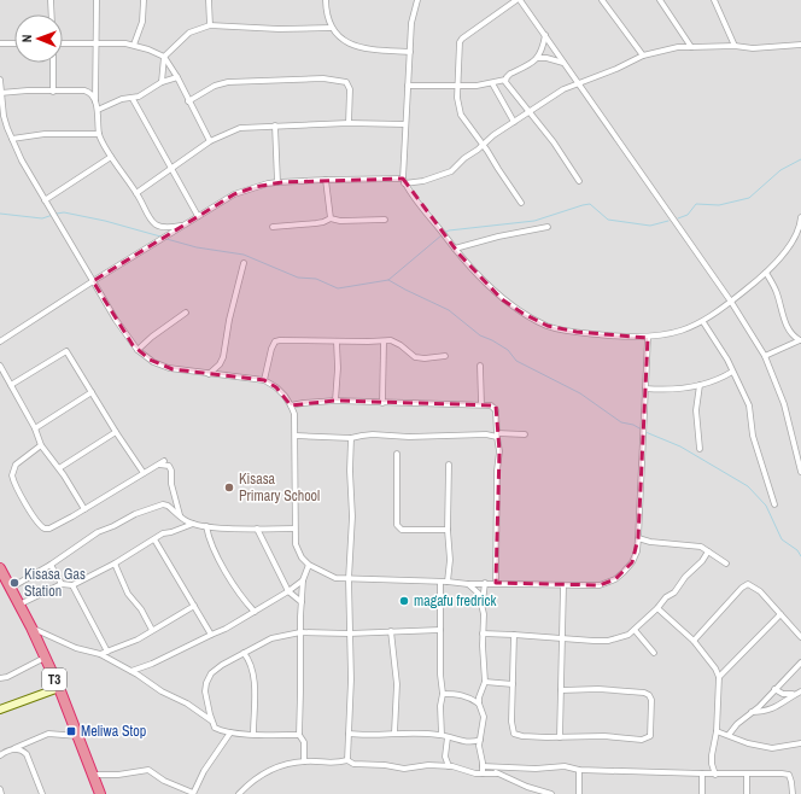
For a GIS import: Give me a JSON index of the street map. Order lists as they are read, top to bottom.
{
  "streets": {
    "highway": ["T3"]
  },
  "places": {
    "other": ["Kisasa Primary School", "Kisasa Gas Station", "magafu fredrick"],
    "transit": ["Meliwa Stop"]
  },
  "north": "left"
}
